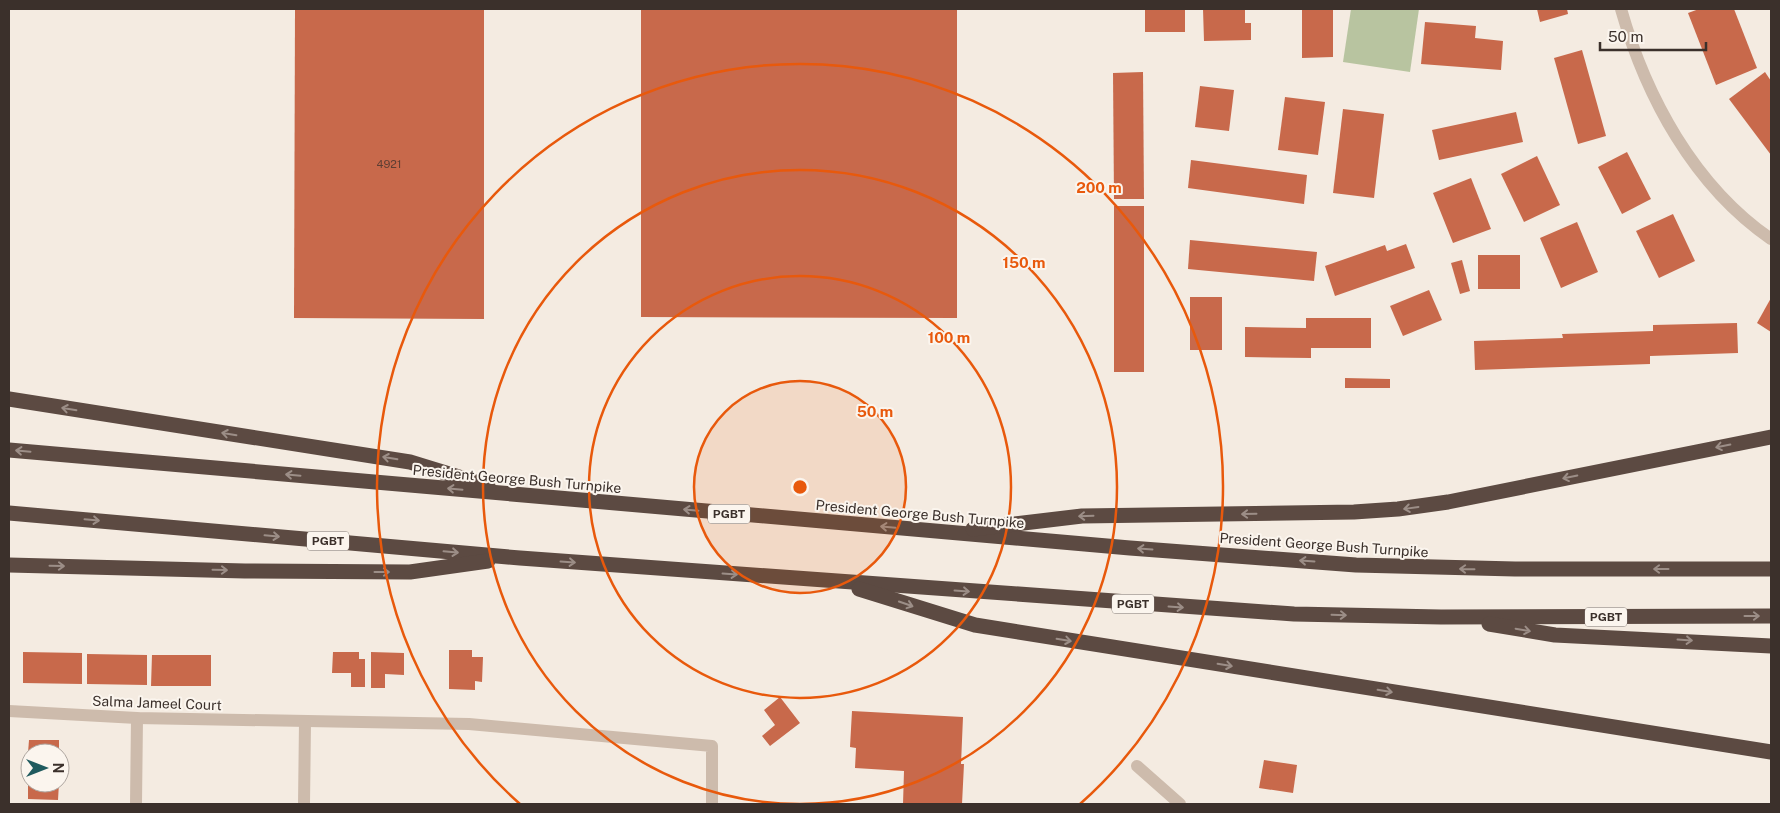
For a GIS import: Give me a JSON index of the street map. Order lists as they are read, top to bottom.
{
  "streets": {
    "highway": ["President George Bush Turnpike", "PGBT"],
    "street": ["Salma Jameel Court"]
  },
  "house_numbers": ["4921"],
  "scale_bar": "50 m",
  "north": "right",
  "rings": [
    "200 m",
    "150 m",
    "100 m",
    "50 m"
  ]
}
